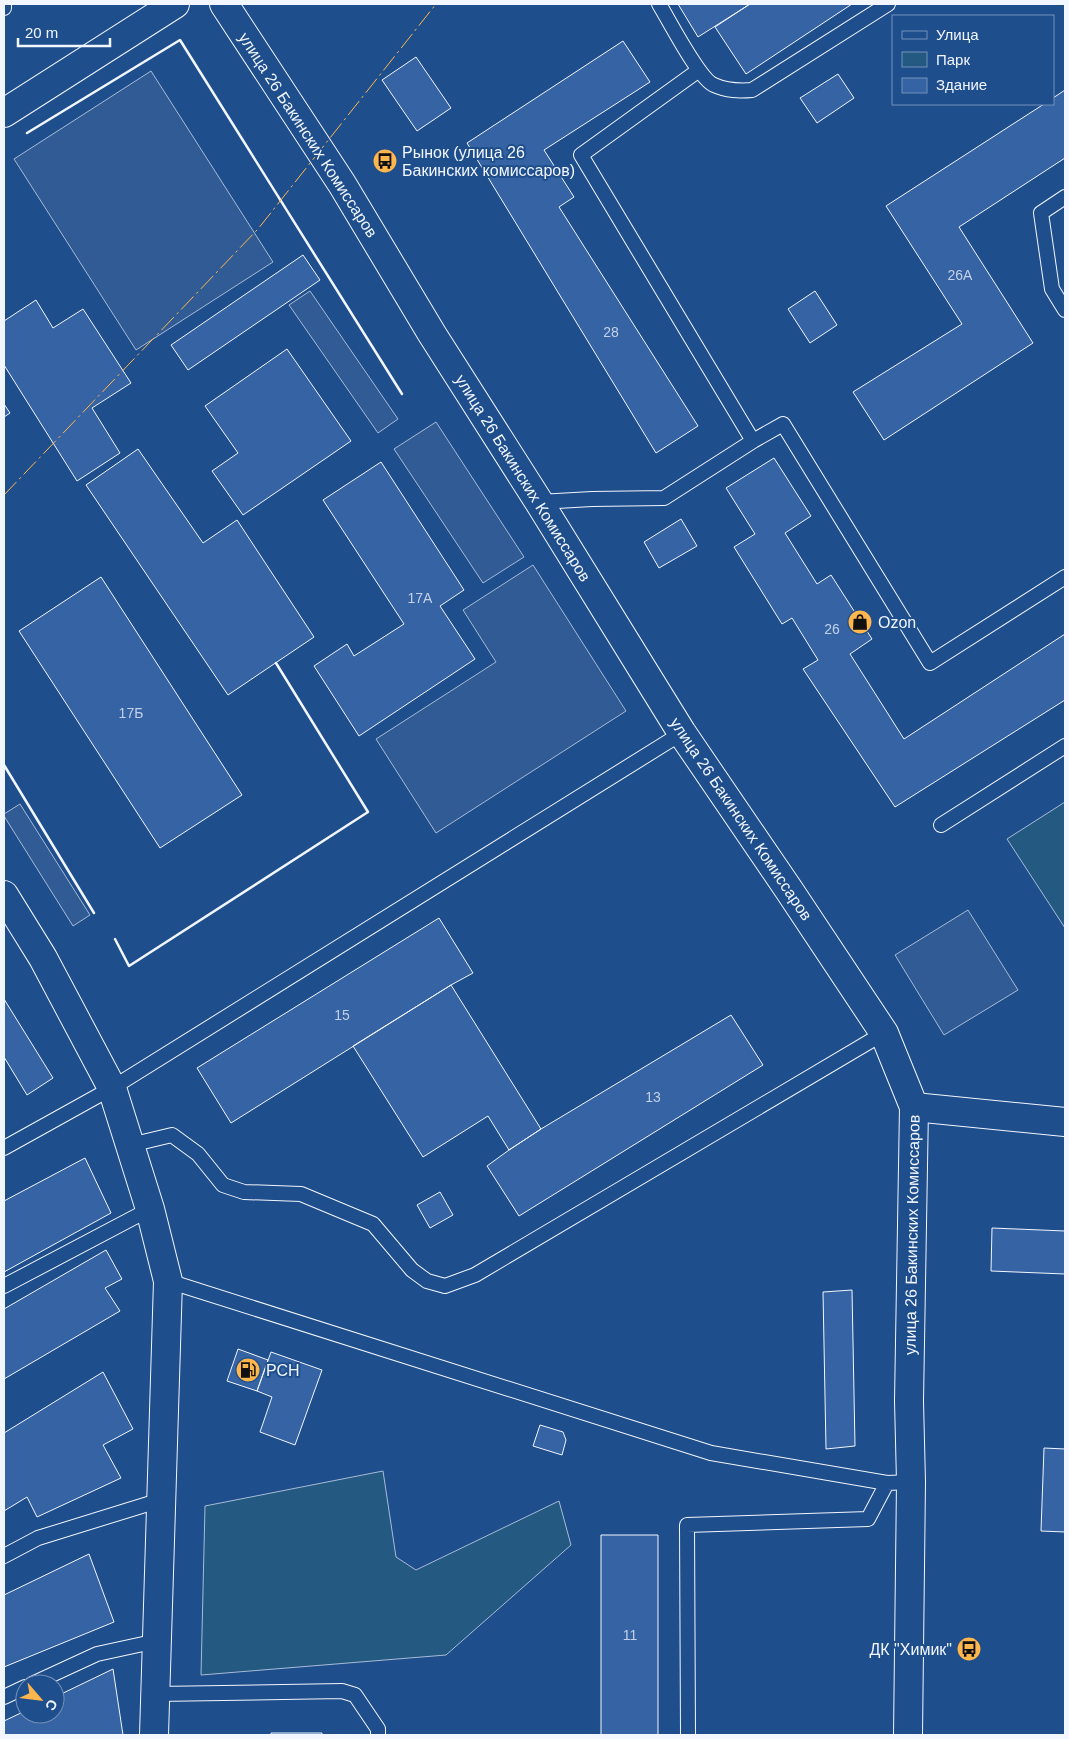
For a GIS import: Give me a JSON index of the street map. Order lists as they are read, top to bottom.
{
  "streets": {
    "main road": ["улица 26 Бакинских Комиссаров"]
  },
  "places": {
    "bus stop": ["Рынок (улица 26 Бакинских комиссаров)", "ДК \"Химик\""],
    "shop": ["Ozon"],
    "fuel station": ["РСН"]
  },
  "house_numbers": [
    "26А",
    "28",
    "17А",
    "26",
    "17Б",
    "15",
    "13",
    "11"
  ],
  "legend": ["Улица", "Парк", "Здание"],
  "scale_bar": "20 m",
  "north": "bottom right"
}
